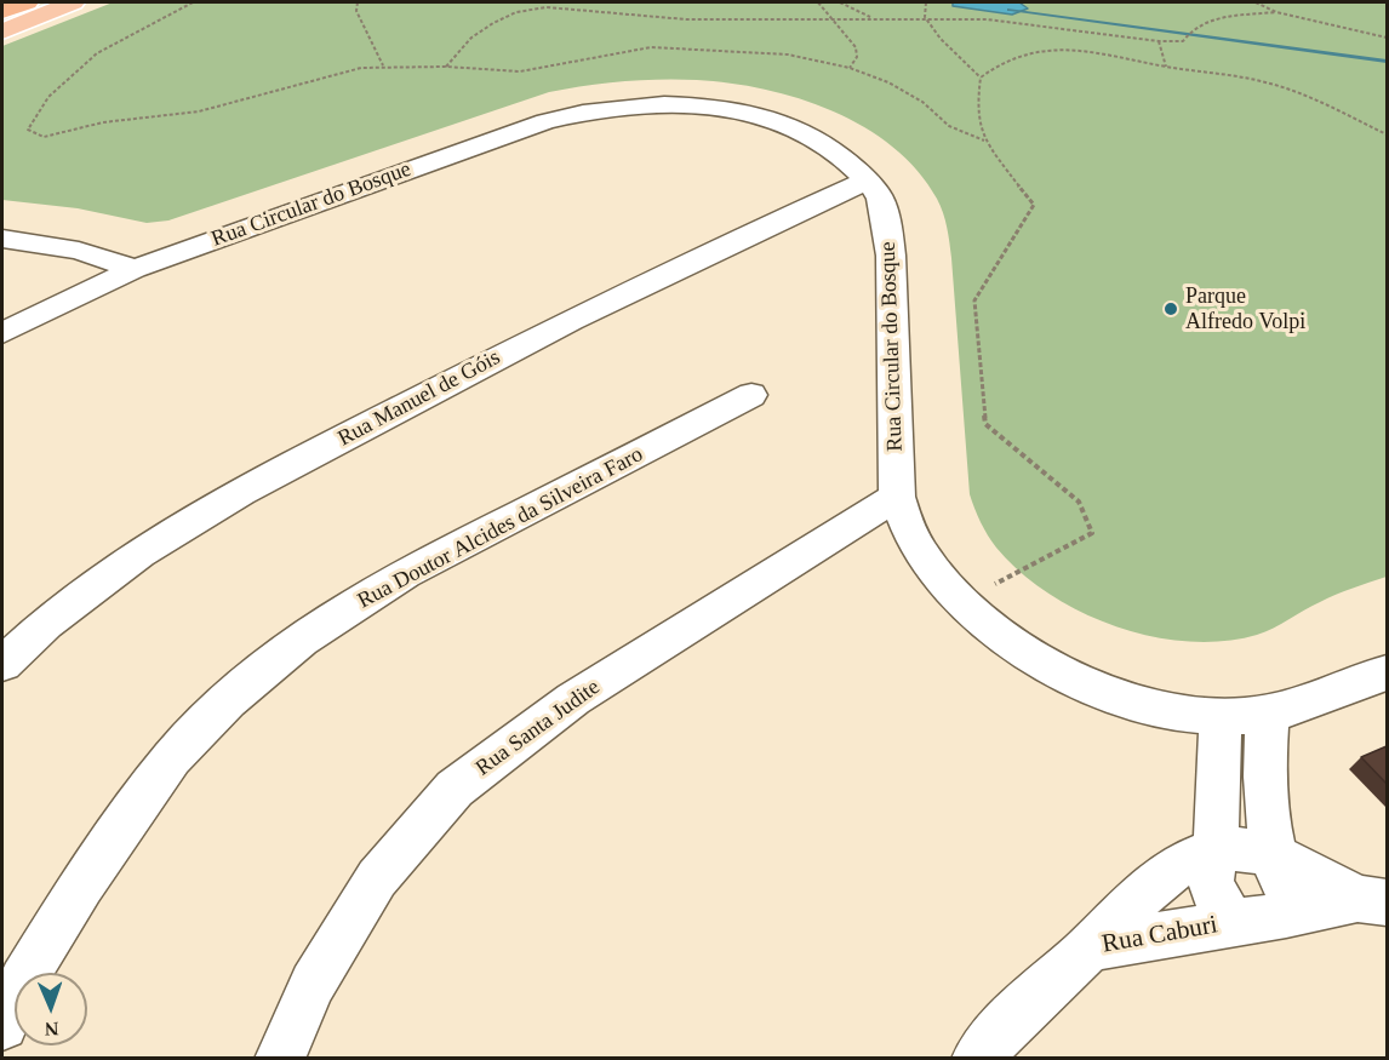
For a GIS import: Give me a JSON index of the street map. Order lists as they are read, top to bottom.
{
  "streets": {
    "street": [
      "Rua Circular do Bosque",
      "Rua Manuel de Góis",
      "Rua Doutor Alcides da Silveira Faro",
      "Rua Santa Judite",
      "Rua Caburi"
    ]
  },
  "crossings": [
    ["Rua Circular do Bosque", "Rua Manuel de Góis"],
    ["Rua Circular do Bosque", "Rua Santa Judite"],
    ["Rua Circular do Bosque", "Rua Caburi"]
  ],
  "places": ["Parque Alfredo Volpi"],
  "north": "bottom"
}
